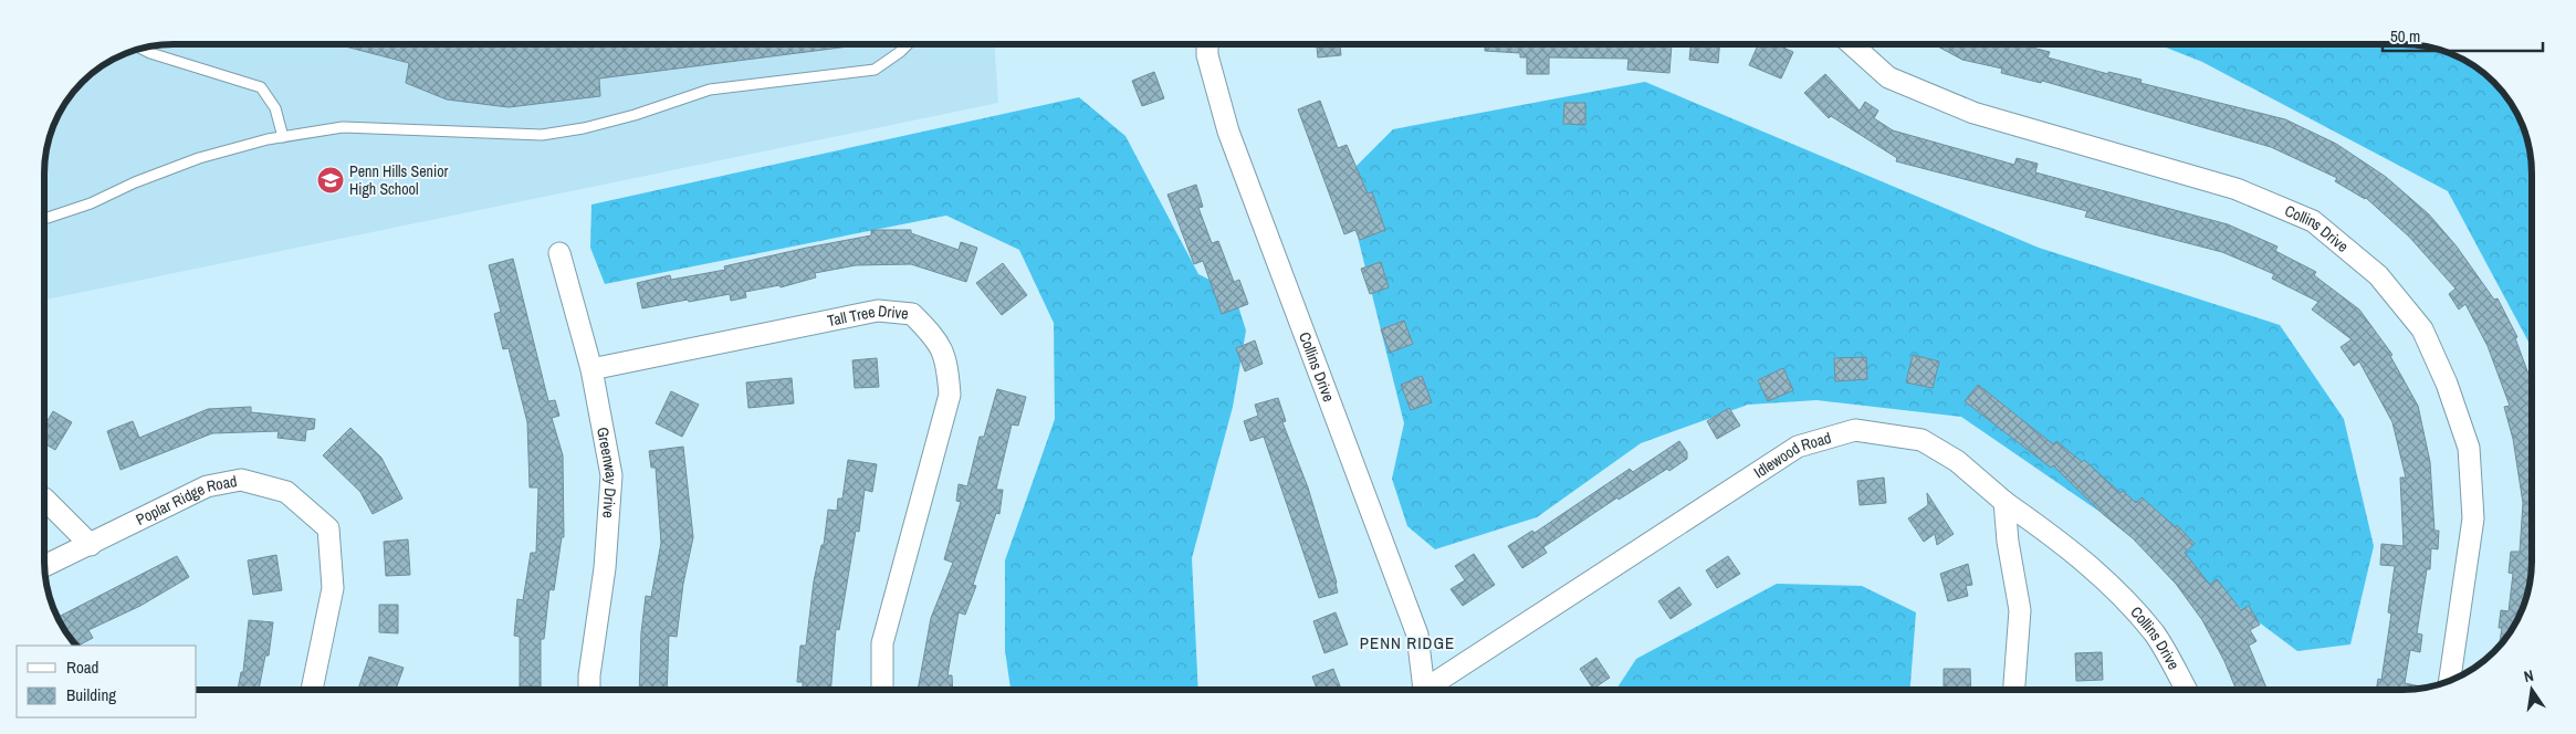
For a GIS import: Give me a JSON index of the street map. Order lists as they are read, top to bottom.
{
  "streets": {
    "street": [
      "Collins Drive",
      "Tall Tree Drive",
      "Idlewood Road",
      "Greenway Drive",
      "Poplar Ridge Road"
    ]
  },
  "crossings": [
    ["Collins Drive", "Idlewood Road"],
    ["Tall Tree Drive", "Greenway Drive"]
  ],
  "districts": ["PENN RIDGE"],
  "places": {
    "school or university": ["Penn Hills Senior High School"]
  },
  "legend": ["Road", "Building"],
  "scale_bar": "50 m",
  "north": "top"
}
